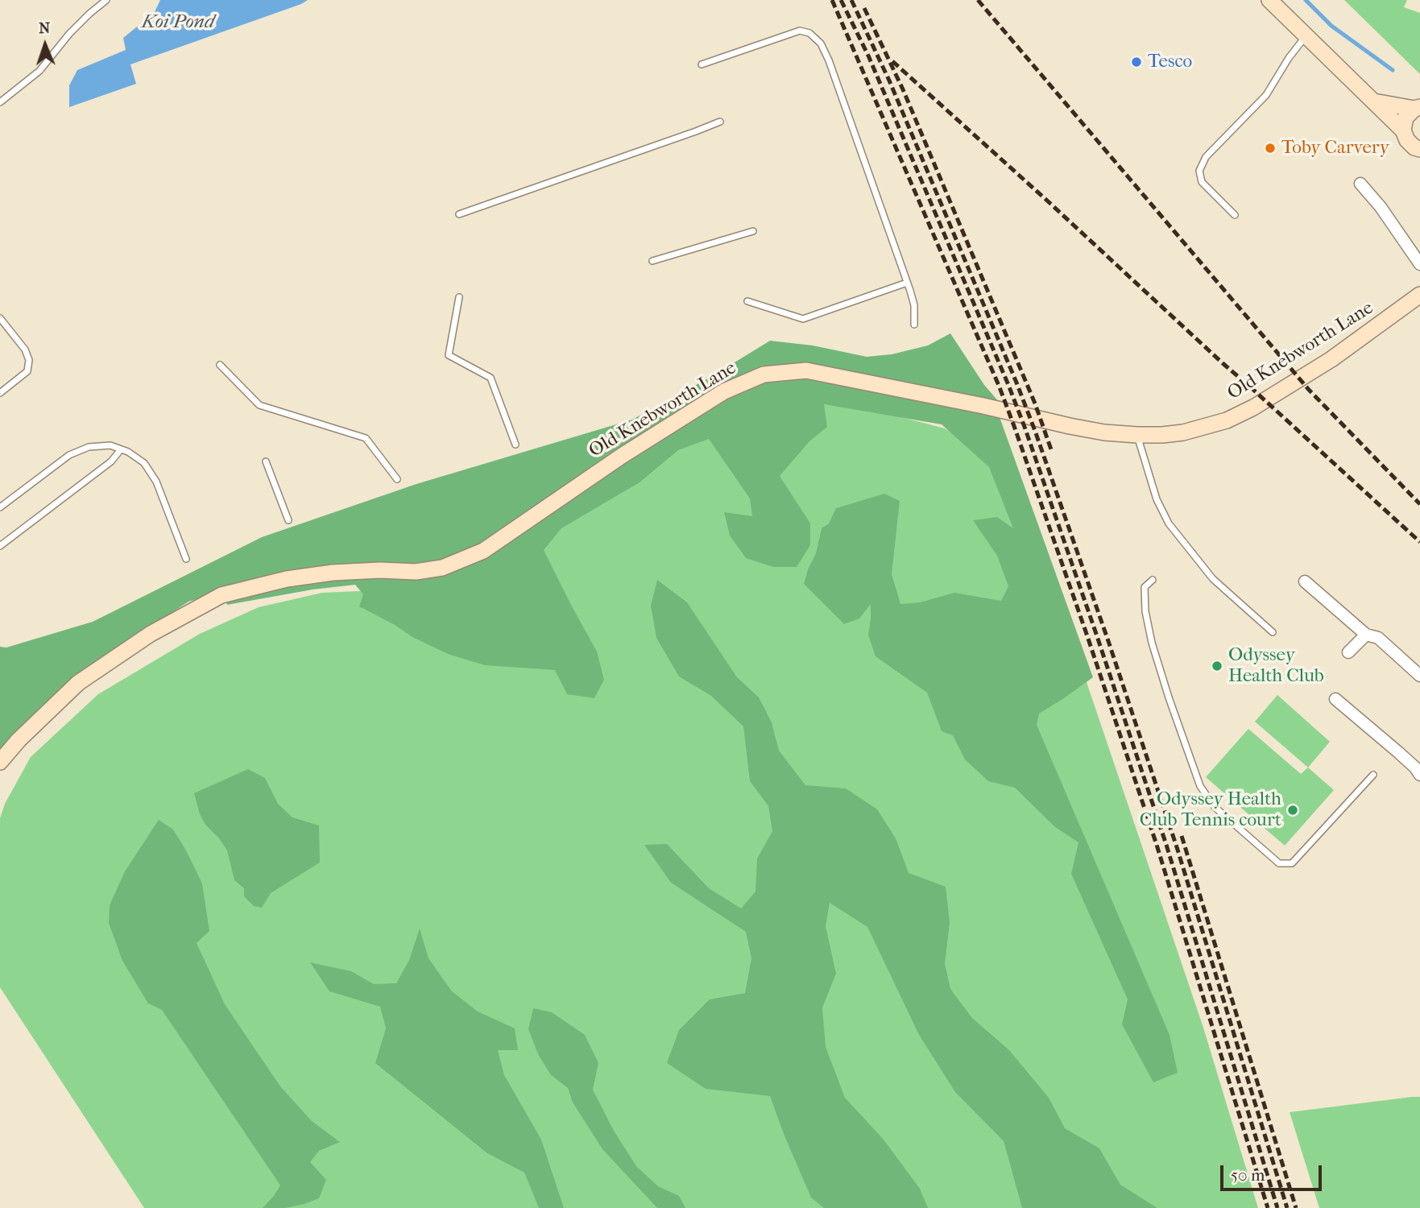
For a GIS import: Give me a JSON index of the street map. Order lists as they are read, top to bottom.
{
  "streets": {
    "street": ["Old Knebworth Lane"]
  },
  "water": ["Koi Pond"],
  "places": [
    "Tesco",
    "Toby Carvery",
    "Odyssey Health Club",
    "Odyssey Health Club Tennis court"
  ],
  "scale_bar": "50 m",
  "north": "top"
}
